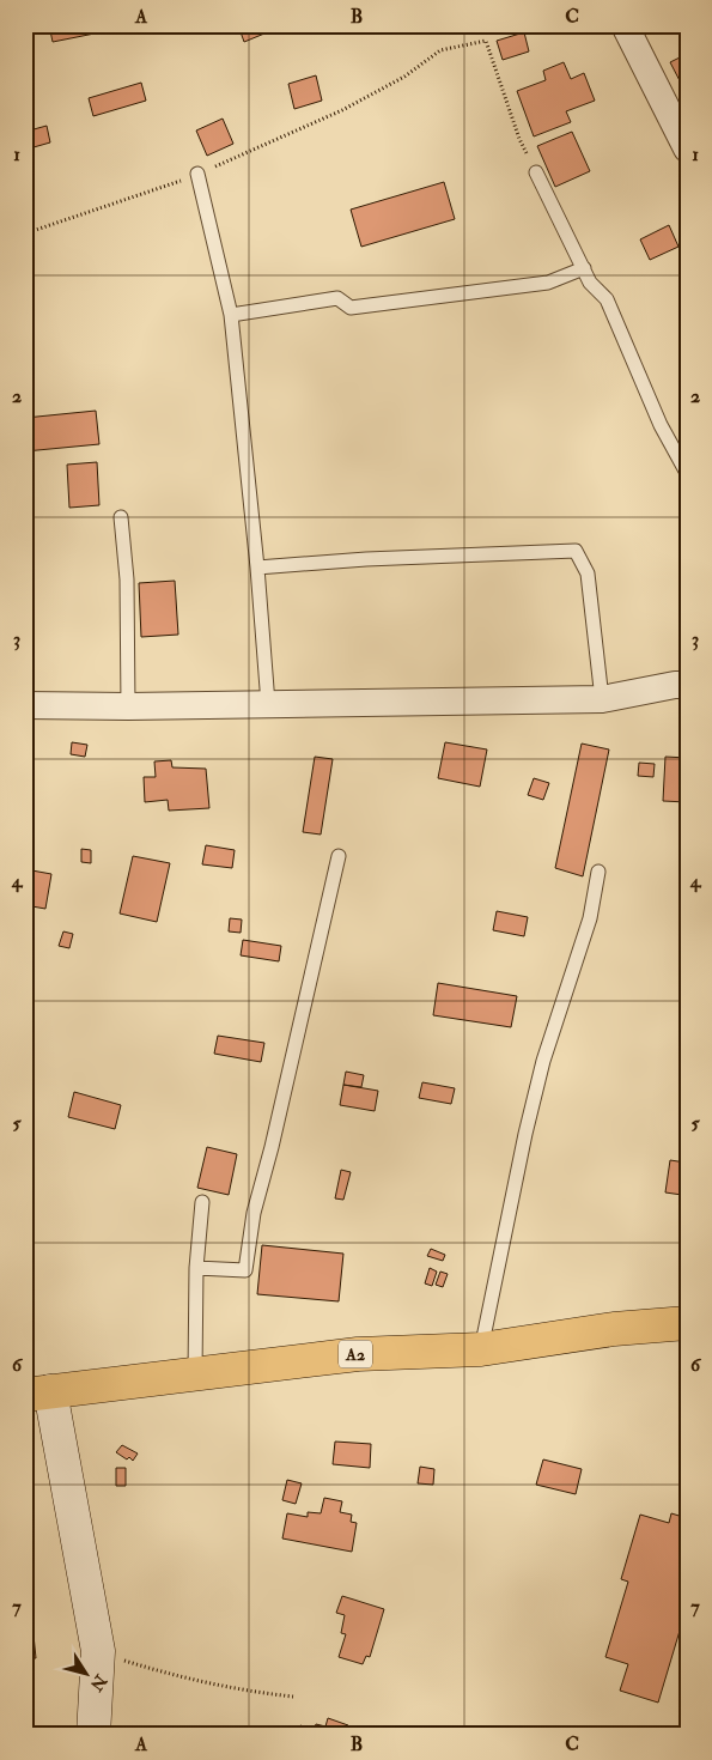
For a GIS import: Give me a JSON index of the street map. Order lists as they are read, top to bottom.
{
  "streets": {
    "main road": ["A2"]
  },
  "north": "bottom right",
  "grid": {
    "columns": ["A", "B", "C"],
    "rows": [
      "1",
      "2",
      "3",
      "4",
      "5",
      "6",
      "7"
    ]
  }
}
